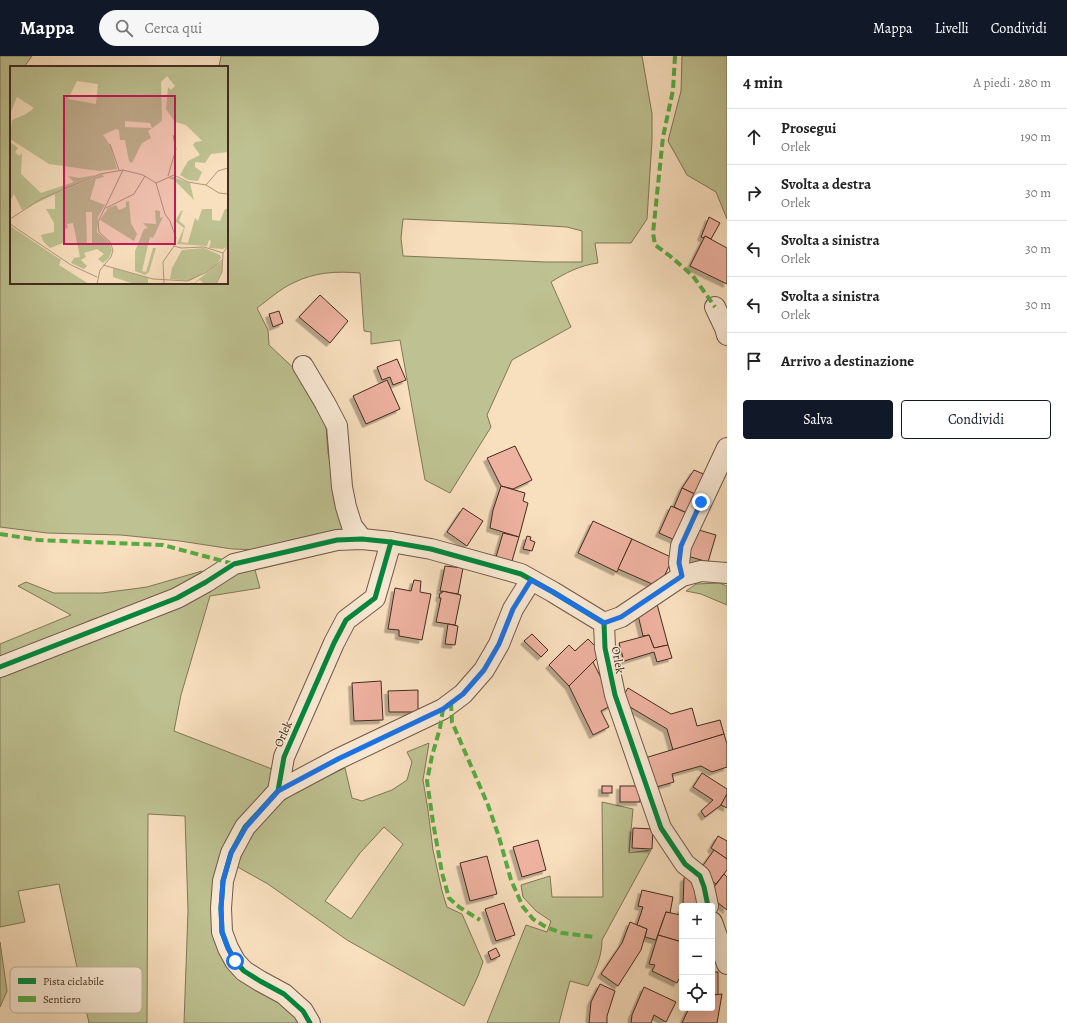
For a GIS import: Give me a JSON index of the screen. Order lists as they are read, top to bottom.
{
  "streets": {
    "street": ["Orlek"]
  },
  "legend": ["Pista ciclabile", "Sentiero"],
  "page": {
    "header": "Mappa",
    "search": "Cerca qui",
    "nav": ["Mappa", "Livelli", "Condividi"],
    "heading": ["4 min", "A piedi · 280 m"],
    "list": [
      ["Prosegui", "Orlek", "190 m"],
      ["Svolta a destra", "Orlek", "30 m"],
      ["Svolta a sinistra", "Orlek", "30 m"],
      ["Svolta a sinistra", "Orlek", "30 m"],
      "Arrivo a destinazione"
    ],
    "buttons": ["Salva", "Condividi"],
    "map_buttons": ["+", "−"]
  }
}
